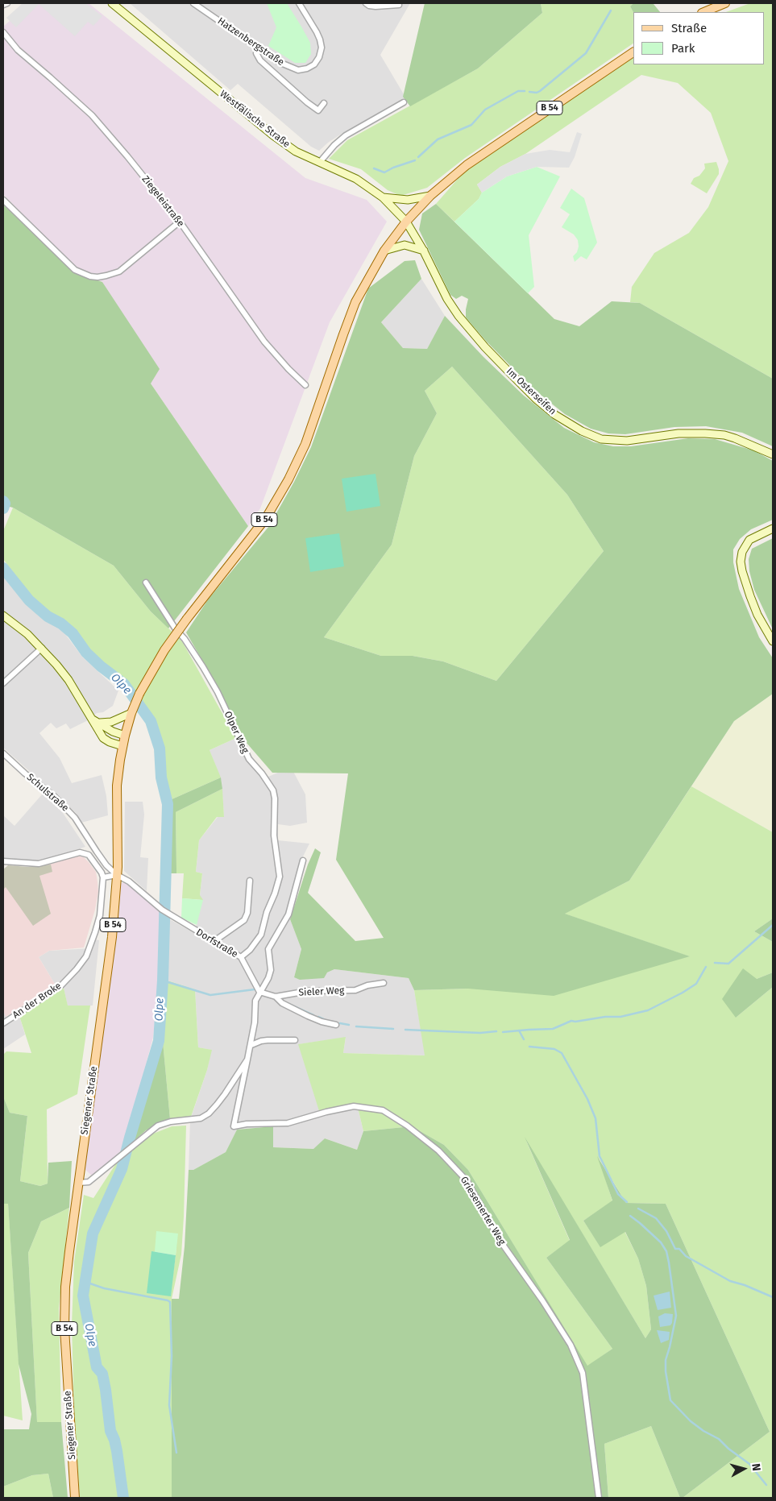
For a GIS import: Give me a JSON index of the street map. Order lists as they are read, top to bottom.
{
  "streets": {
    "main road": ["B 54", "Siegener Straße"],
    "street": [
      "Hatzenbergstraße",
      "Westfälische Straße",
      "Ziegeleistraße",
      "Im Osterseifen",
      "Olper Weg",
      "Schulstraße",
      "Dorfstraße",
      "Sieler Weg",
      "An der Broke",
      "Griesemerter Weg"
    ]
  },
  "crossings": [
    ["B 54", "Westfälische Straße"],
    ["B 54", "Im Osterseifen"],
    ["B 54", "Siegener Straße"],
    ["Westfälische Straße", "Im Osterseifen"],
    ["Olper Weg", "Dorfstraße"],
    ["Schulstraße", "Dorfstraße"],
    ["Schulstraße", "Siegener Straße"],
    ["Dorfstraße", "Sieler Weg"],
    ["Dorfstraße", "Siegener Straße"]
  ],
  "water": ["Olpe"],
  "legend": ["Straße", "Park"],
  "north": "right"
}
